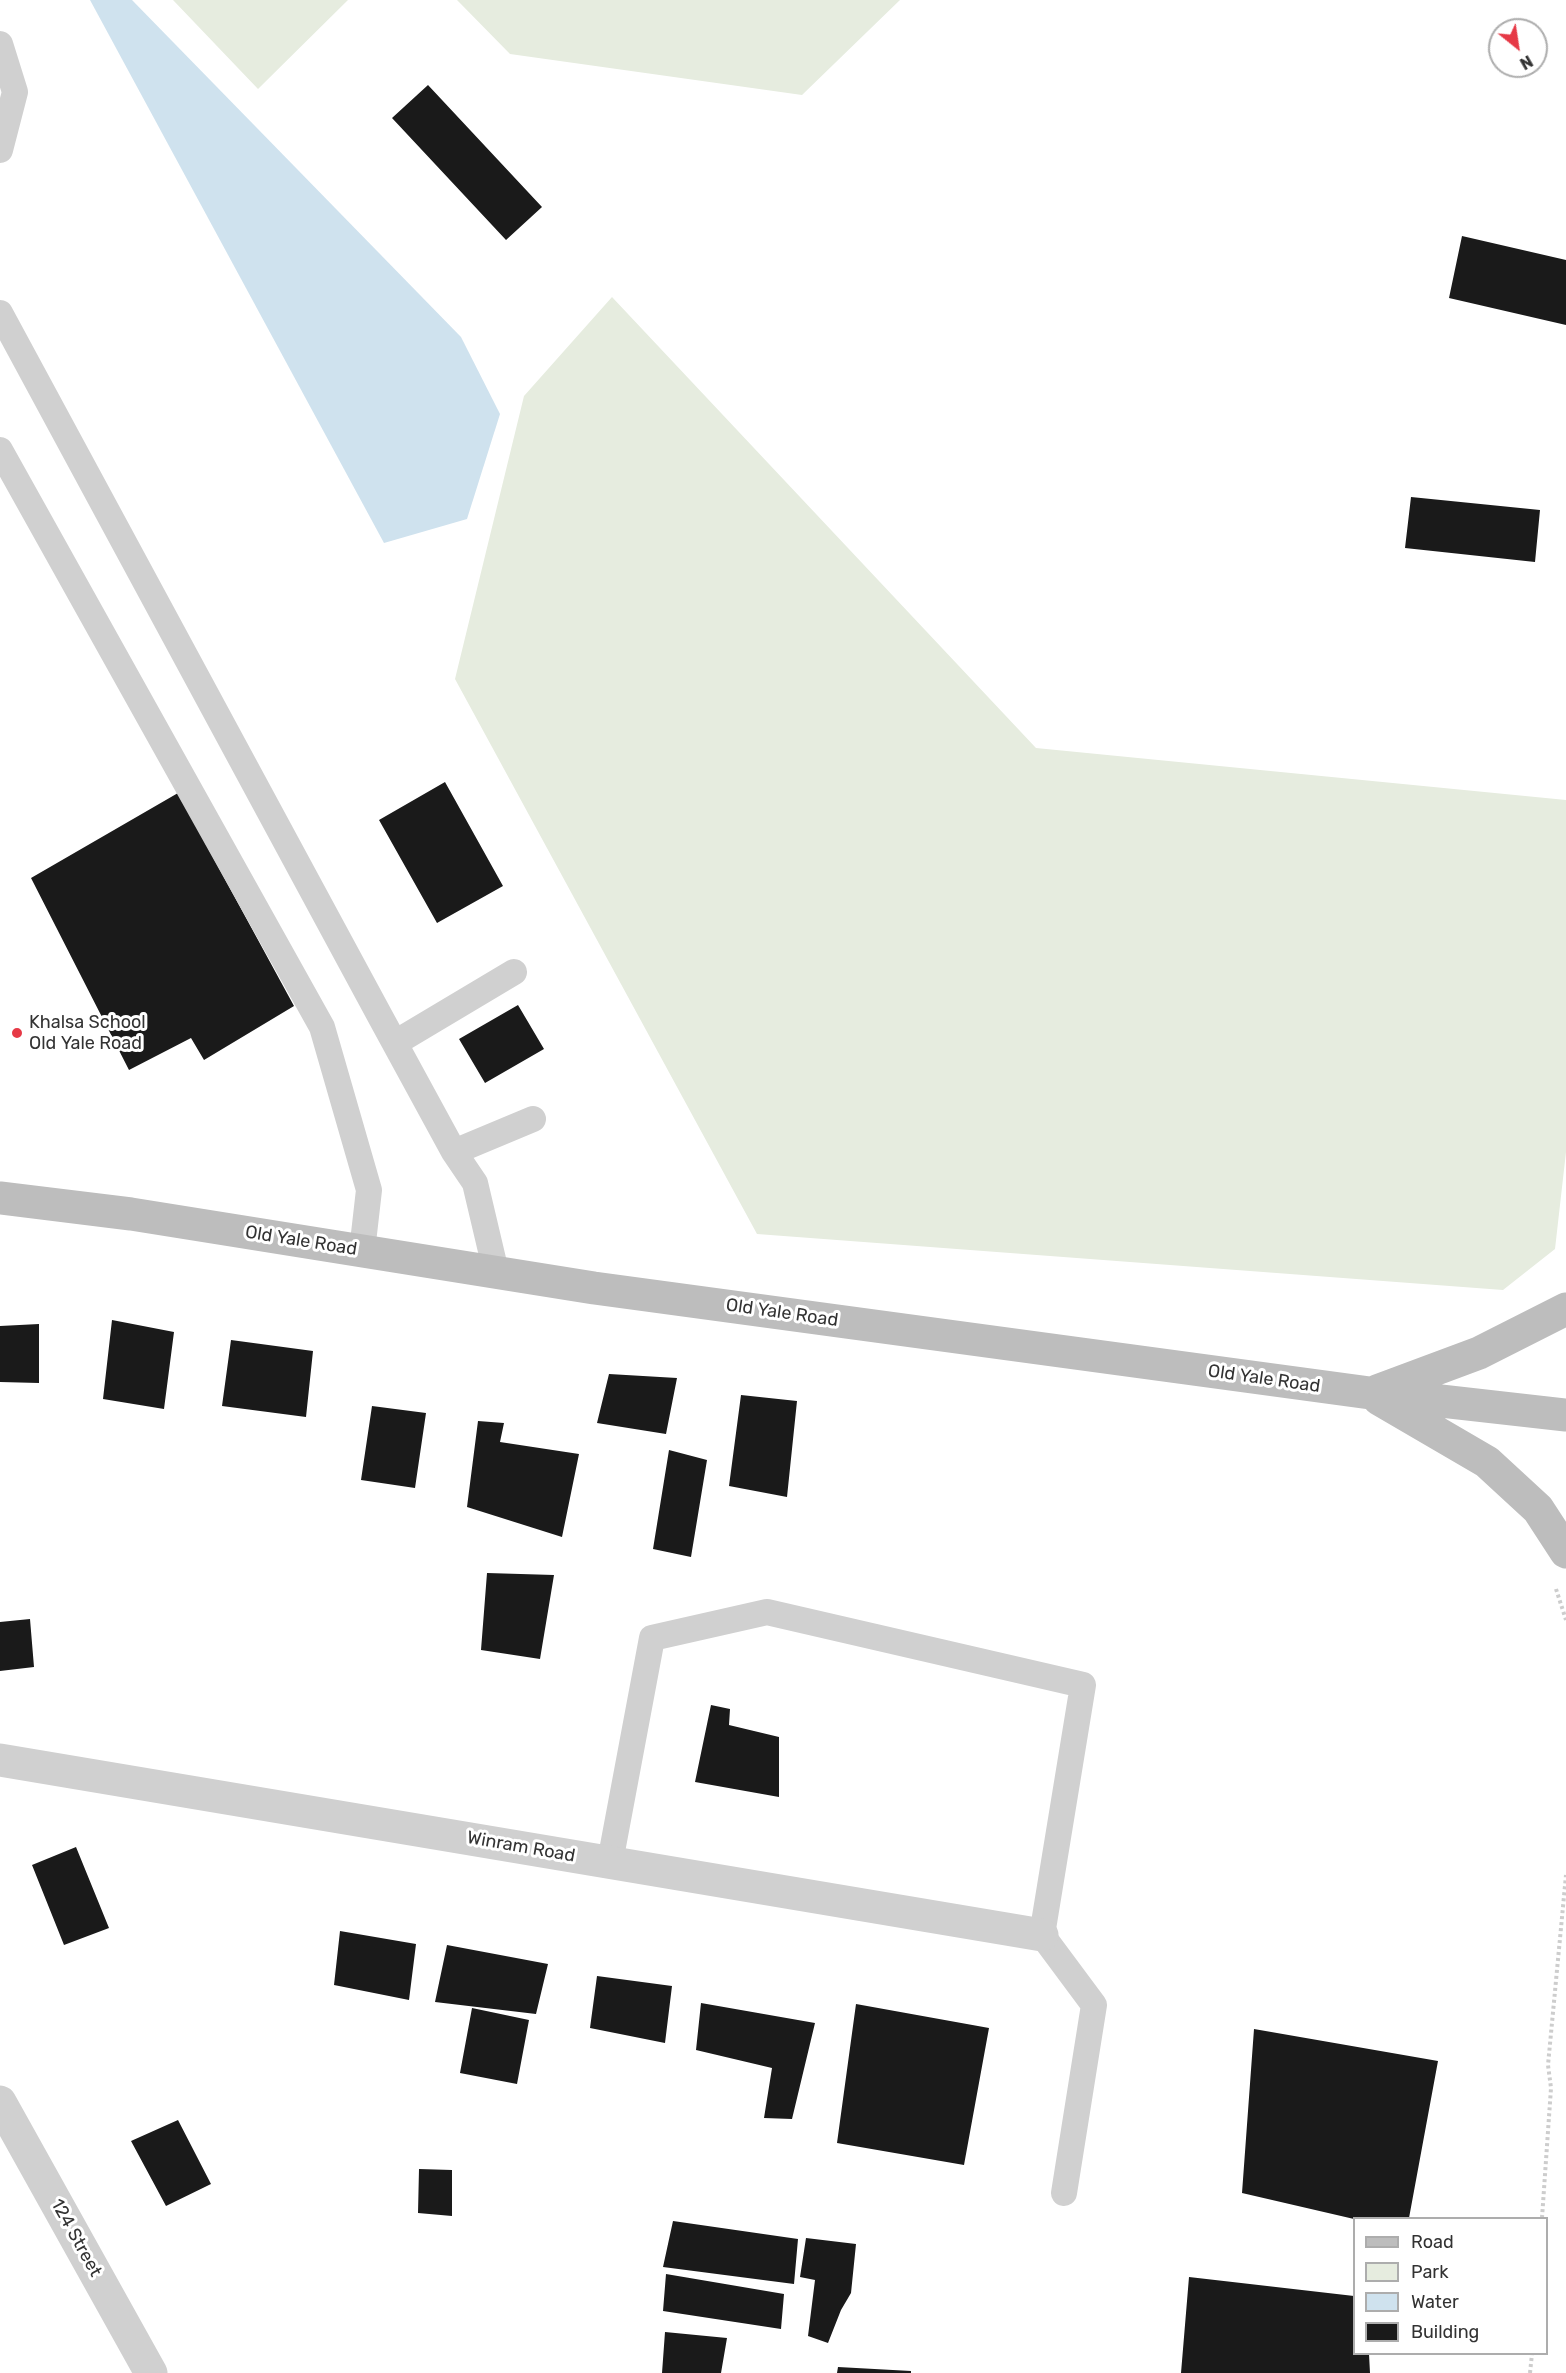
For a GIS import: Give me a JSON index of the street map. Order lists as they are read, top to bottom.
{
  "streets": {
    "main road": ["Old Yale Road"],
    "street": ["Winram Road", "124 Street"]
  },
  "places": ["Khalsa School Old Yale Road"],
  "legend": [
    "Road",
    "Park",
    "Water",
    "Building"
  ],
  "north": "bottom right"
}
